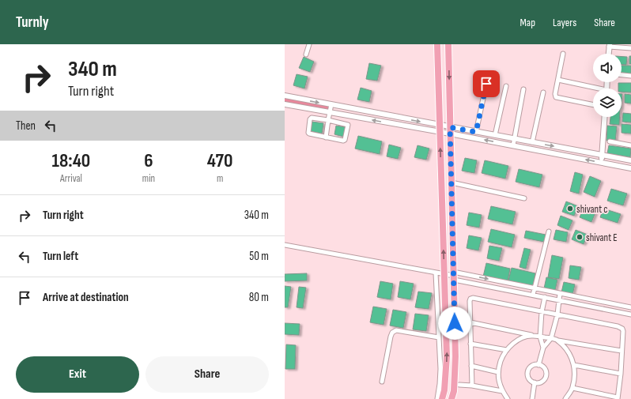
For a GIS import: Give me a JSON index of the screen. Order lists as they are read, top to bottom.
{
  "places": ["shivant c", "shivant E"],
  "page": {
    "header": "Turnly",
    "nav": ["Map", "Layers", "Share"],
    "turn": ["340 m", "Turn right"],
    "then": "Then",
    "eta": [
      "18:40",
      "Arrival",
      "6",
      "min",
      "470",
      "m"
    ],
    "list": [
      {
        "name": "Turn right",
        "value": "340 m"
      },
      {
        "name": "Turn left",
        "value": "50 m"
      },
      {
        "name": "Arrive at destination",
        "value": "80 m"
      }
    ],
    "buttons": ["Exit", "Share"]
  }
}
